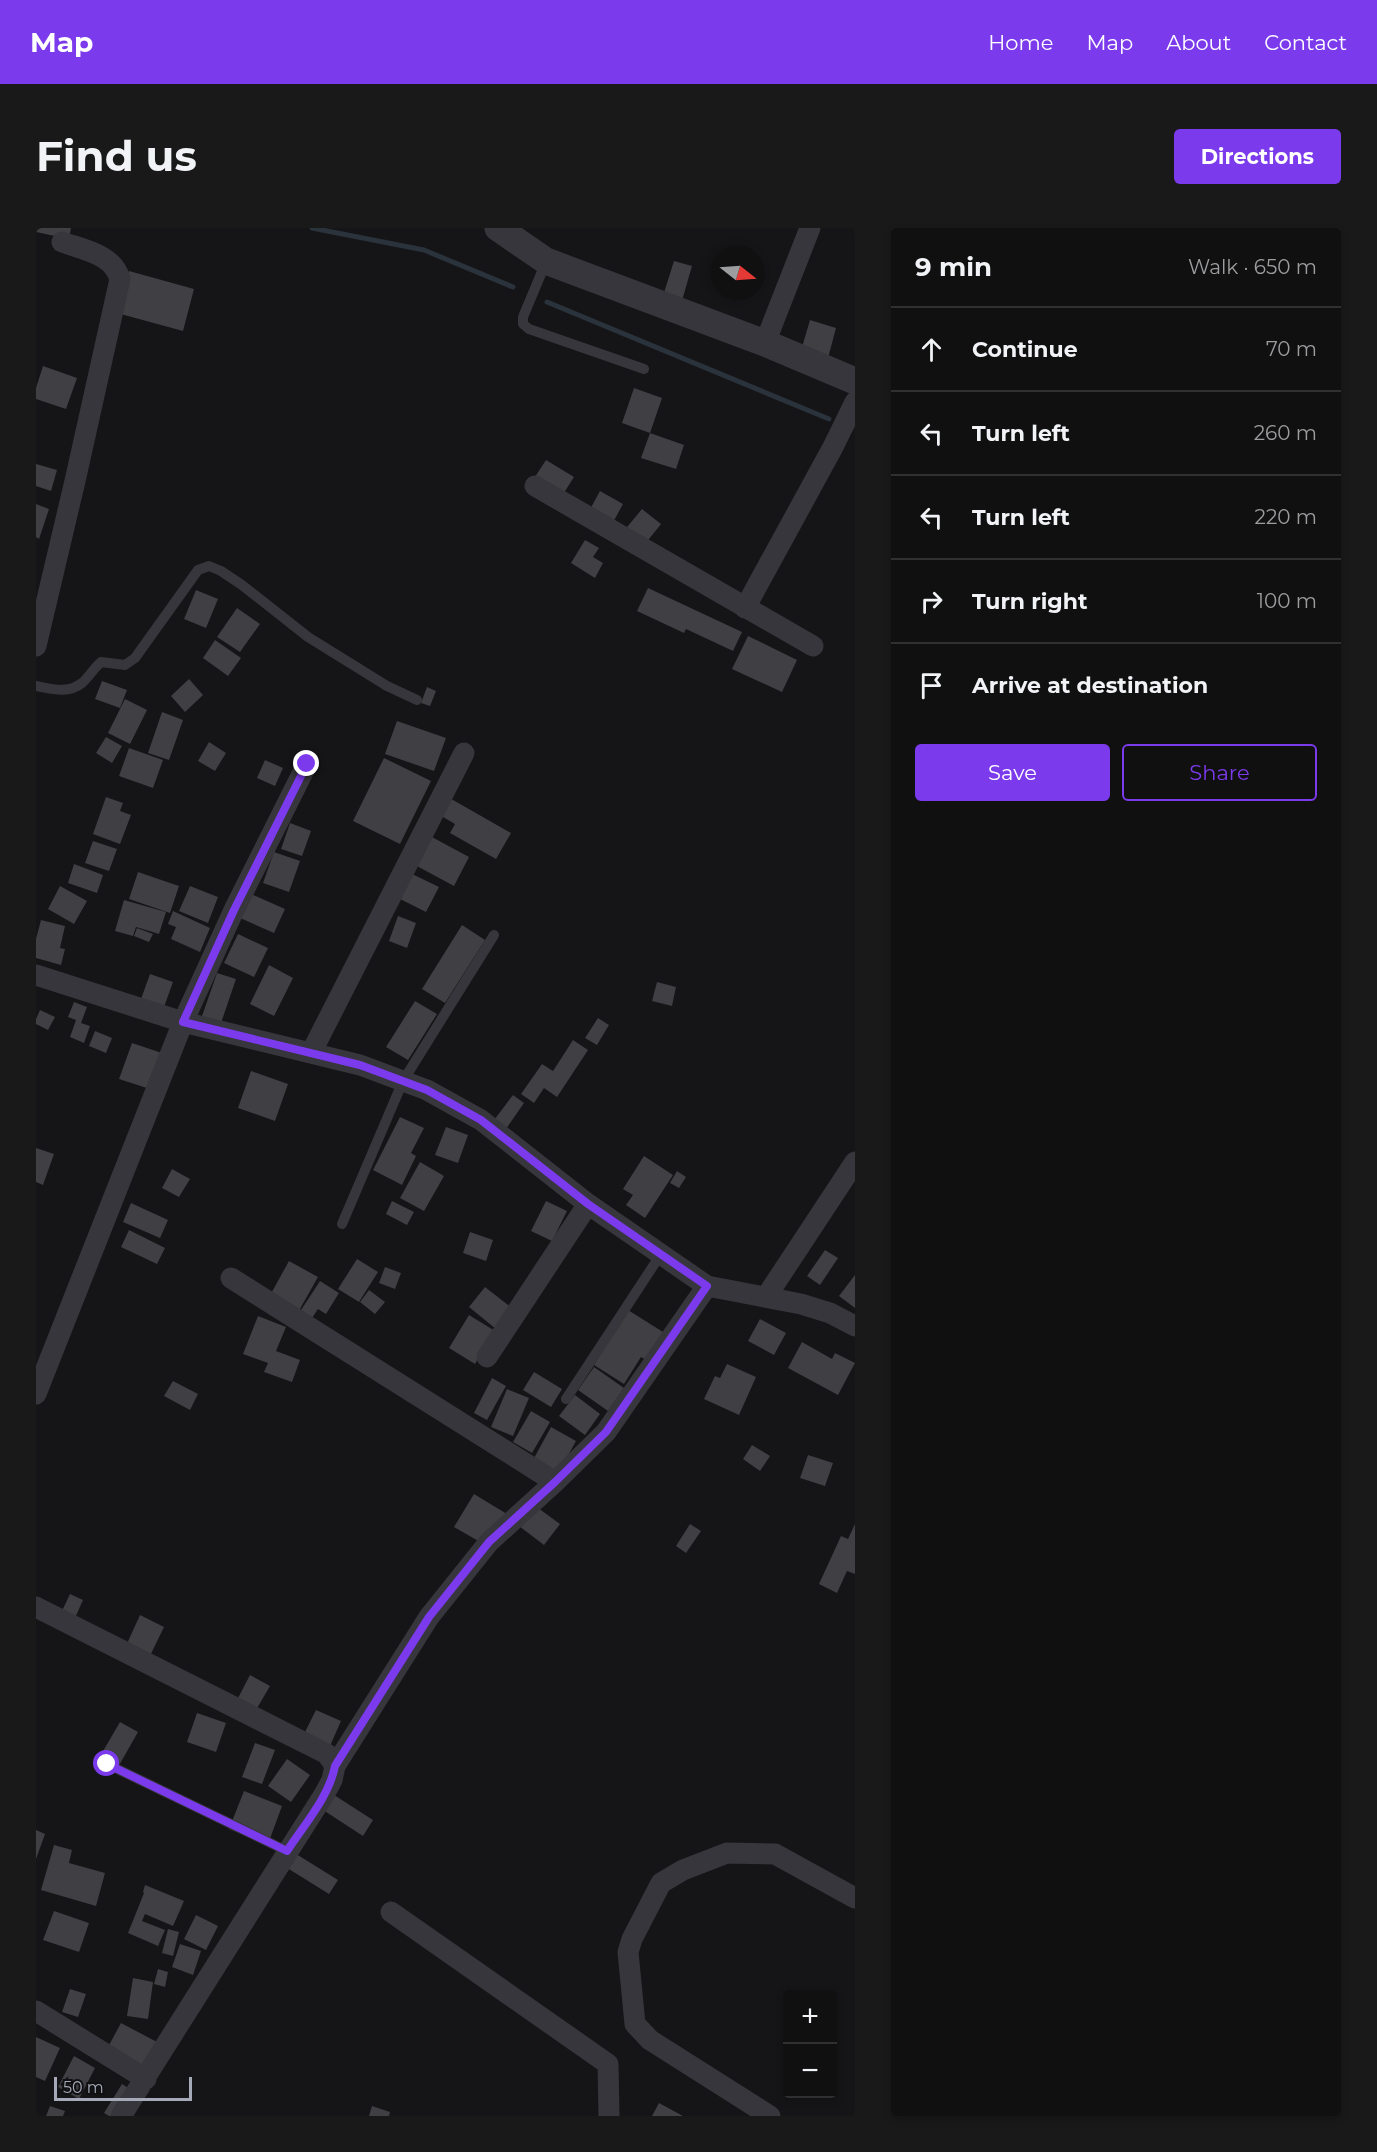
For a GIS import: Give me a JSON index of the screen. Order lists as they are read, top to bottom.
{
  "scale_bar": "50 m",
  "north": "right",
  "page": {
    "header": "Map",
    "nav": [
      "Home",
      "Map",
      "About",
      "Contact"
    ],
    "buttons": [
      "Directions",
      ["Save", "Share"]
    ],
    "title": "Find us",
    "heading": ["9 min", "Walk · 650 m"],
    "list": [
      ["Continue", "70 m"],
      ["Turn left", "260 m"],
      ["Turn left", "220 m"],
      ["Turn right", "100 m"],
      "Arrive at destination"
    ],
    "map_buttons": ["+", "−"],
    "scale": "50 m"
  }
}
